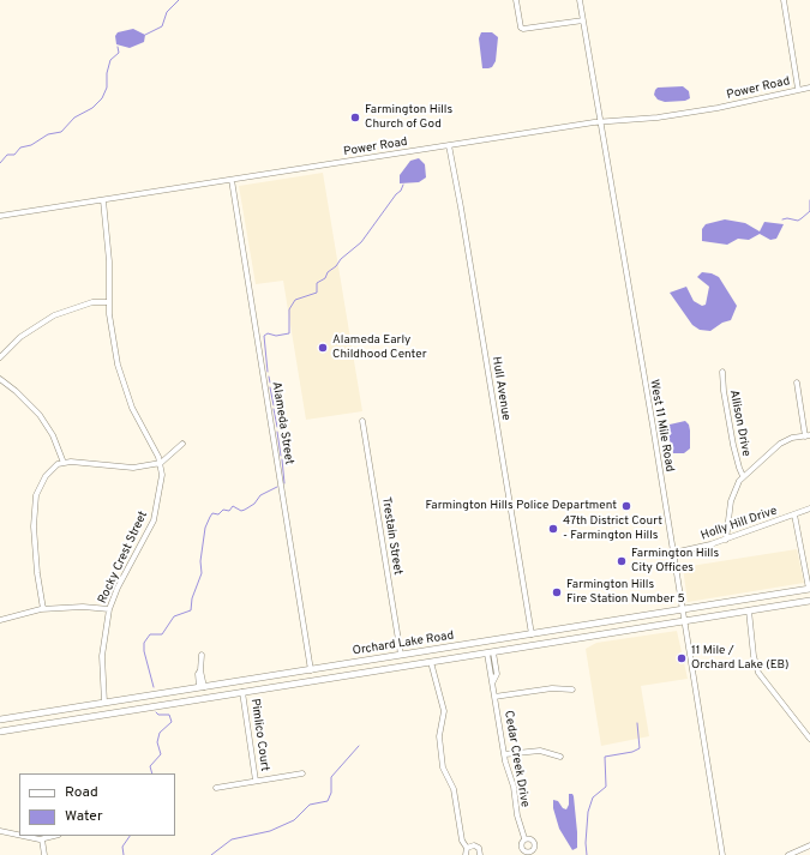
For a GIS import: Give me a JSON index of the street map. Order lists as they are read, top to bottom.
{
  "streets": {
    "main road": ["Orchard Lake Road"],
    "street": [
      "Power Road",
      "Hull Avenue",
      "Alameda Street",
      "Allison Drive",
      "West 11 Mile Road",
      "Holly Hill Drive",
      "Trestain Street",
      "Rocky Crest Street",
      "Pimlico Court",
      "Cedar Creek Drive"
    ]
  },
  "crossings": [
    ["Power Road", "Hull Avenue"],
    ["Power Road", "Alameda Street"],
    ["Power Road", "West 11 Mile Road"],
    ["Power Road", "Rocky Crest Street"],
    ["Hull Avenue", "Orchard Lake Road"],
    ["Alameda Street", "Orchard Lake Road"],
    ["West 11 Mile Road", "Holly Hill Drive"],
    ["West 11 Mile Road", "Orchard Lake Road"],
    ["Trestain Street", "Orchard Lake Road"],
    ["Rocky Crest Street", "Orchard Lake Road"],
    ["Orchard Lake Road", "Pimlico Court"],
    ["Orchard Lake Road", "Cedar Creek Drive"]
  ],
  "places": [
    "Farmington Hills Church of God",
    "Alameda Early Childhood Center",
    "Farmington Hills Police Department",
    "47th District Court - Farmington Hills",
    "Farmington Hills City Offices",
    "Farmington Hills Fire Station Number 5",
    "11 Mile / Orchard Lake (EB)"
  ],
  "legend": ["Road", "Water"]
}
